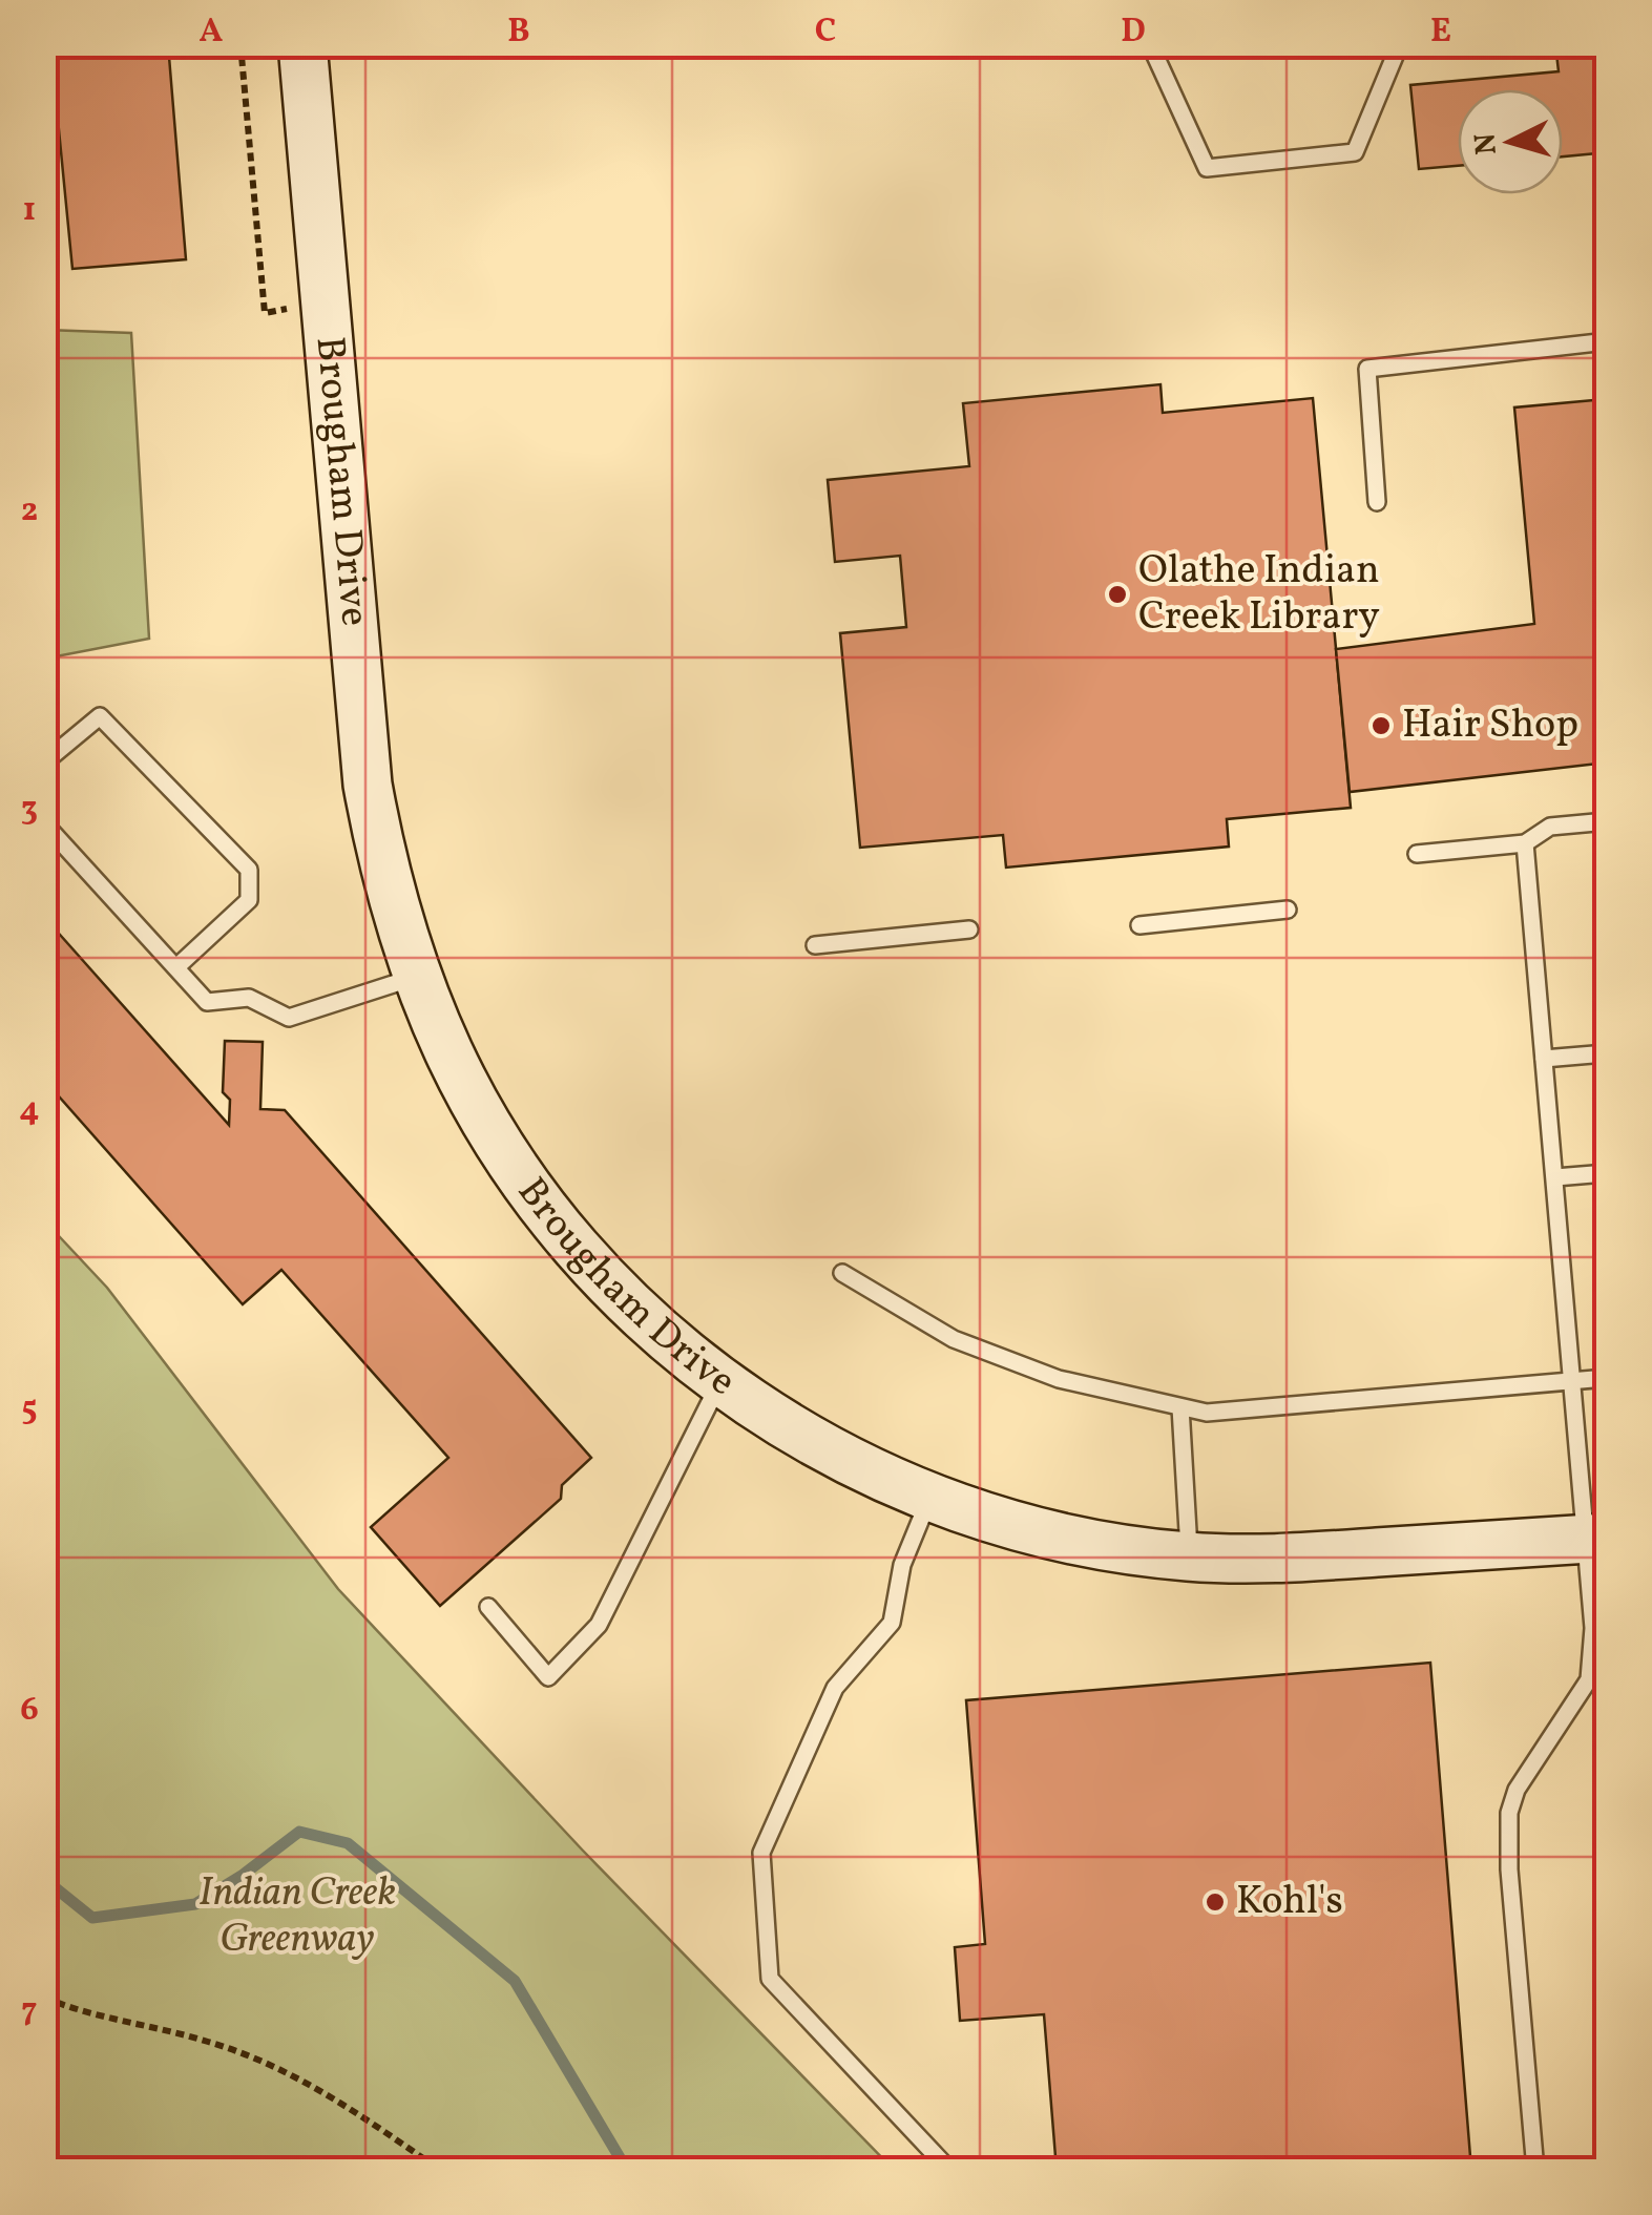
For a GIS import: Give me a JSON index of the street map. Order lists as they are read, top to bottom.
{
  "streets": {
    "street": ["Brougham Drive"]
  },
  "parks": ["Indian Creek Greenway"],
  "places": ["Olathe Indian Creek Library", "Hair Shop", "Kohl's"],
  "north": "left",
  "grid": {
    "columns": [
      "A",
      "B",
      "C",
      "D",
      "E"
    ],
    "rows": [
      "1",
      "2",
      "3",
      "4",
      "5",
      "6",
      "7"
    ]
  }
}
